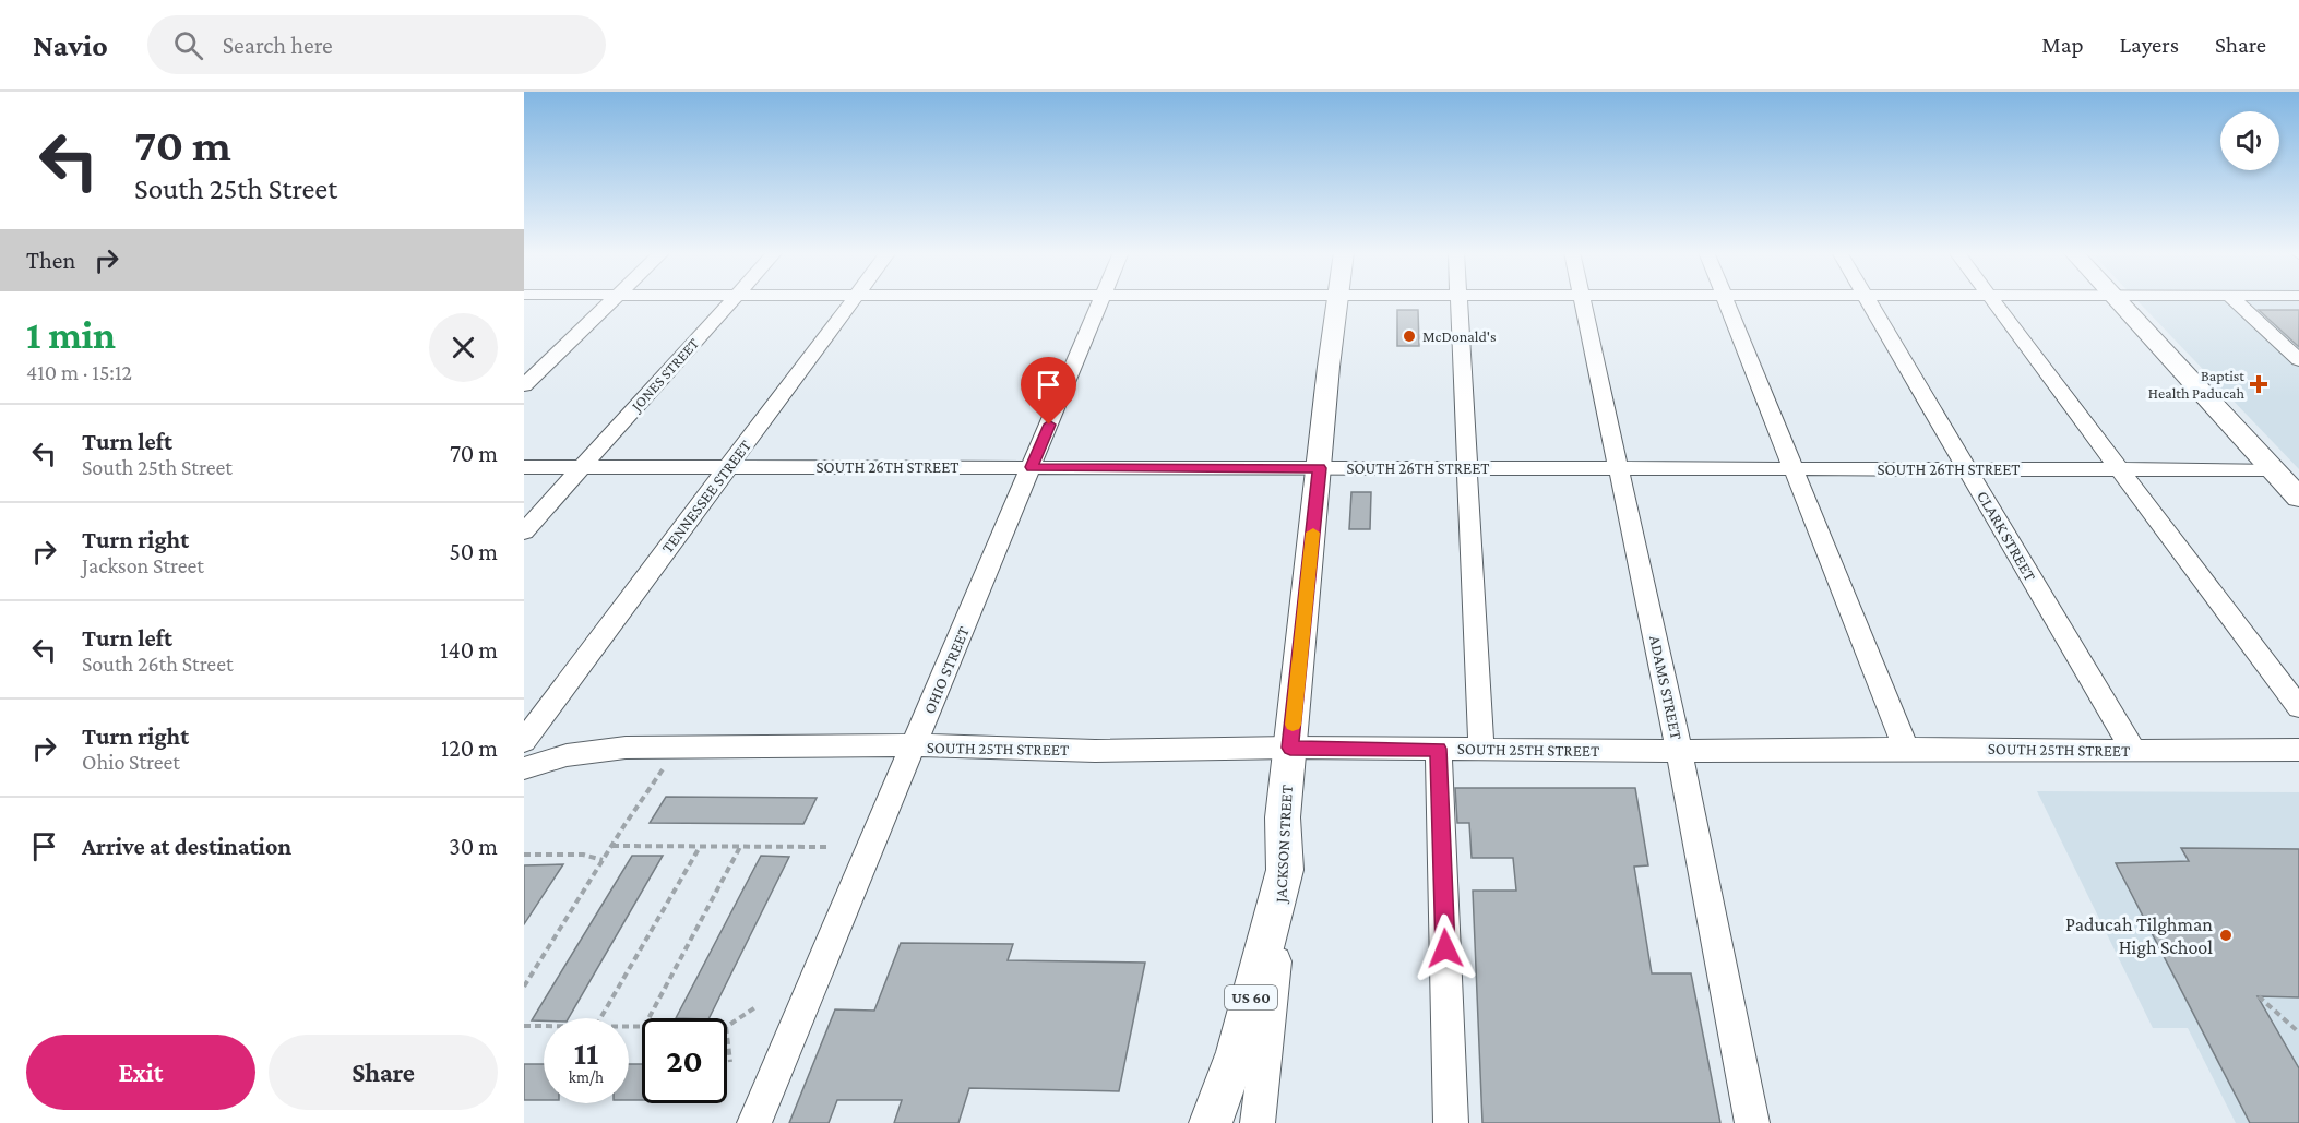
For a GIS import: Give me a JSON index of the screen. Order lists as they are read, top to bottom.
{
  "streets": {
    "main road": ["JACKSON STREET", "US 60"],
    "street": [
      "JONES STREET",
      "SOUTH 26TH STREET",
      "TENNESSEE STREET",
      "CLARK STREET",
      "OHIO STREET",
      "ADAMS STREET",
      "SOUTH 25TH STREET"
    ]
  },
  "crossings": [
    ["JONES STREET", "SOUTH 26TH STREET"],
    ["SOUTH 26TH STREET", "TENNESSEE STREET"],
    ["SOUTH 26TH STREET", "CLARK STREET"],
    ["SOUTH 26TH STREET", "OHIO STREET"],
    ["SOUTH 26TH STREET", "ADAMS STREET"],
    ["SOUTH 26TH STREET", "JACKSON STREET"],
    ["CLARK STREET", "SOUTH 25TH STREET"],
    ["OHIO STREET", "SOUTH 25TH STREET"],
    ["ADAMS STREET", "SOUTH 25TH STREET"],
    ["SOUTH 25TH STREET", "JACKSON STREET"],
    ["JACKSON STREET", "US 60"]
  ],
  "places": {
    "other": ["McDonald's", "Paducah Tilghman High School"],
    "health": ["Baptist Health Paducah"]
  },
  "page": {
    "header": "Navio",
    "search": "Search here",
    "nav": ["Map", "Layers", "Share"],
    "turn": ["70 m", "South 25th Street"],
    "then": "Then",
    "heading": ["1 min", "410 m · 15:12"],
    "list": [
      {
        "name": "Turn left",
        "note": "South 25th Street",
        "value": "70 m"
      },
      {
        "name": "Turn right",
        "note": "Jackson Street",
        "value": "50 m"
      },
      {
        "name": "Turn left",
        "note": "South 26th Street",
        "value": "140 m"
      },
      {
        "name": "Turn right",
        "note": "Ohio Street",
        "value": "120 m"
      },
      {
        "name": "Arrive at destination",
        "value": "30 m"
      }
    ],
    "speed": "11 km/h",
    "limit": "20",
    "buttons": ["Exit", "Share"]
  }
}
